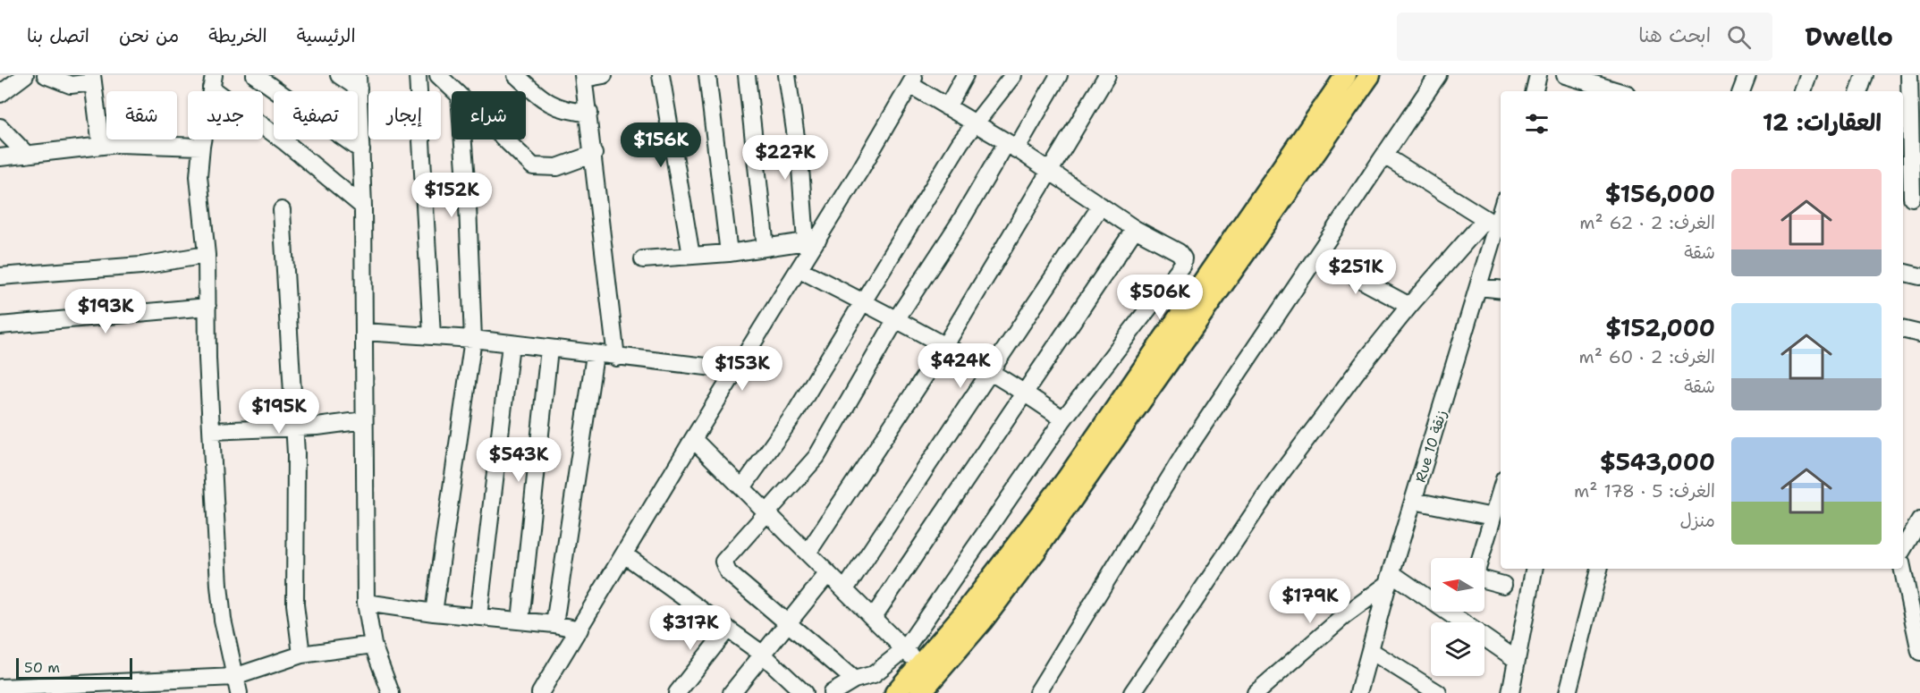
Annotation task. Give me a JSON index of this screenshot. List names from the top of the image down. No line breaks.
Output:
{"streets":{"street":["Rue 10 زنقة"]},"scale_bar":"50 m","north":"left","page":{"header":"Dwello","search":"ابحث هنا","nav":["الرئيسية","الخريطة","من نحن","اتصل بنا"],"chip":["شراء","إيجار","تصفية","جديد","شقة"],"heading":"العقارات: 12","price":["$156K","$227K","$152K","$251K","$506K","$193K","$424K","$153K","$195K","$543K","$179K","$317K"],"list":[{"name":"$156,000","note":"الغرف: 2 · 62 m² · شقة"},{"name":"$152,000","note":"الغرف: 2 · 60 m² · شقة"},{"name":"$543,000","note":"الغرف: 5 · 178 m² · منزل"}],"scale":"50 m"}}
